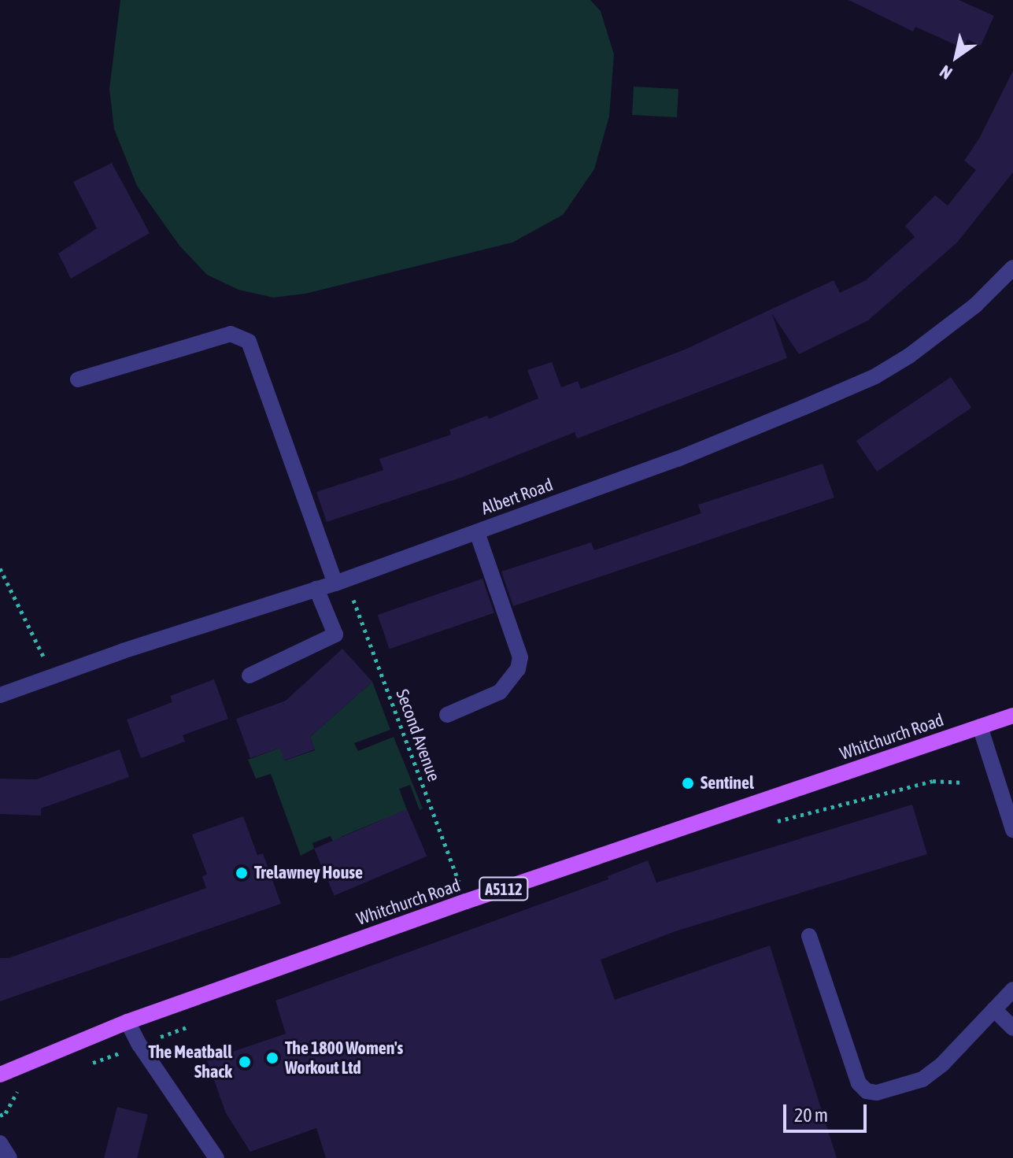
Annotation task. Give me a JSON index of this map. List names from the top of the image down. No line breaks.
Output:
{"streets":{"main road":["Whitchurch Road","A5112"],"street":["Albert Road"],"path":["Second Avenue"]},"crossings":[["Albert Road","Second Avenue"],["Second Avenue","Whitchurch Road"]],"places":["Sentinel","Trelawney House","The 1800 Women's Workout Ltd","The Meatball Shack"],"scale_bar":"20 m","north":"bottom left"}
